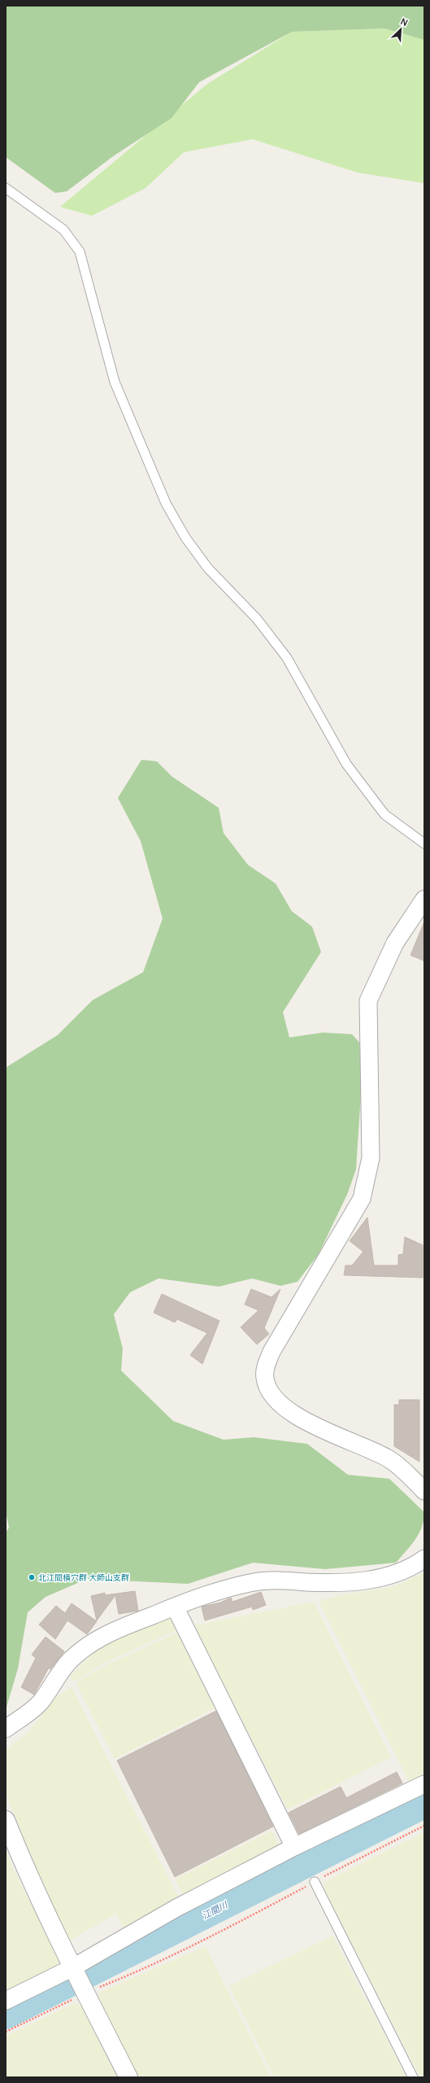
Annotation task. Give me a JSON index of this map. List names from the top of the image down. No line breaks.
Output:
{"water":["江間川"],"places":["北江間横穴群 大師山支群"],"north":"top right"}
